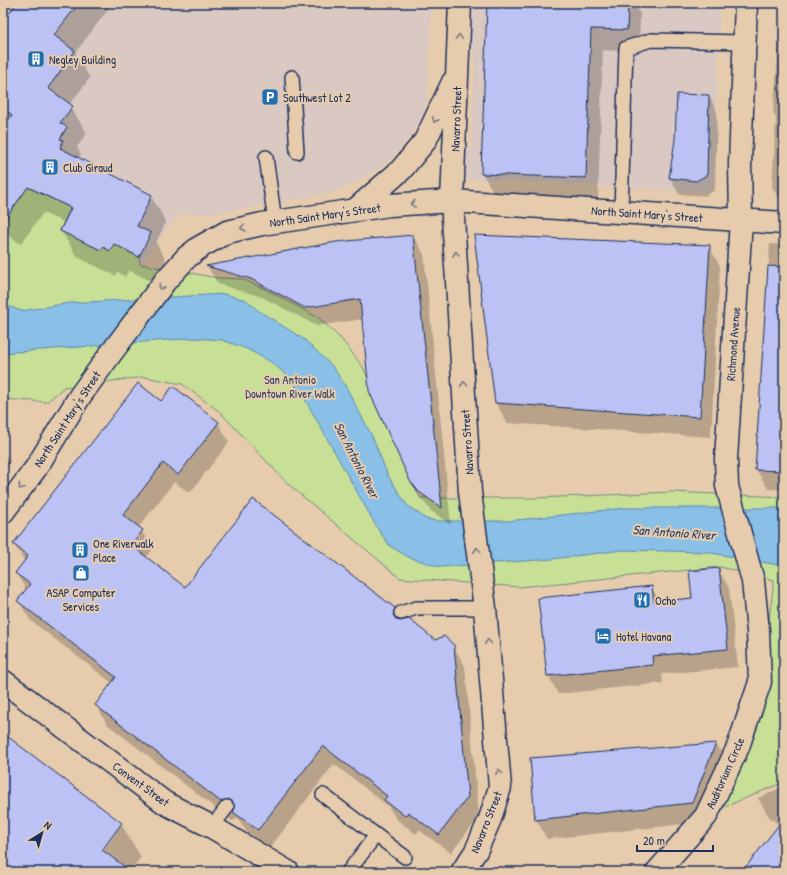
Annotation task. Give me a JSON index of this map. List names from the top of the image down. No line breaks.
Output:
{"streets":{"main road":["Navarro Street","North Saint Mary's Street","Richmond Avenue","Auditorium Circle","Convent Street"]},"crossings":[["Navarro Street","North Saint Mary's Street"],["North Saint Mary's Street","Richmond Avenue"],["Richmond Avenue","Auditorium Circle"]],"one_way":["Navarro Street","North Saint Mary's Street"],"water":["San Antonio River"],"parks":["San Antonio Downtown River Walk"],"places":{"building":["Negley Building","Club Giraud","One Riverwalk Place"],"parking":["Southwest Lot 2"],"shop":["ASAP Computer Services"],"restaurant":["Ocho"],"hotel":["Hotel Havana"]},"scale_bar":"20 m","north":"top right"}
